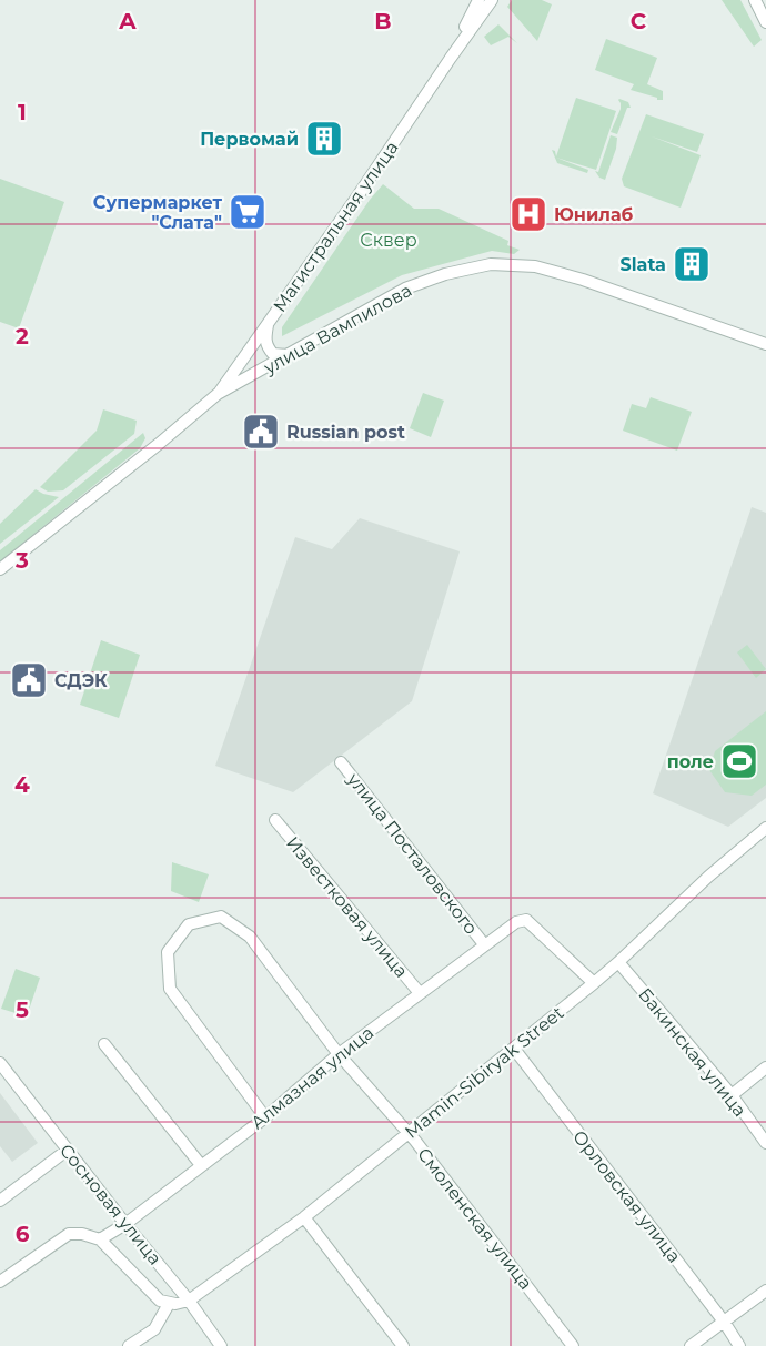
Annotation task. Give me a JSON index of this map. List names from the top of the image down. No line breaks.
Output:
{"streets":{"street":["Магистральная улица","улица Вампилова","улица Посталовского","Известковая улица","Бакинская улица","Mamin-Sibiryak Street","Алмазная улица","Орловская улица","Сосновая улица","Смоленская улица"]},"crossings":[["Магистральная улица","улица Вампилова"],["улица Посталовского","Алмазная улица"],["Известковая улица","Алмазная улица"],["Бакинская улица","Mamin-Sibiryak Street"],["Mamin-Sibiryak Street","Алмазная улица"],["Mamin-Sibiryak Street","Орловская улица"],["Mamin-Sibiryak Street","Сосновая улица"],["Mamin-Sibiryak Street","Смоленская улица"],["Алмазная улица","Сосновая улица"],["Алмазная улица","Смоленская улица"]],"parks":["Сквер"],"places":{"building":["Первомай","Slata"],"supermarket":["Супермаркет \"Слата\""],"hospital":["Юнилаб"],"public building":["Russian post","СДЭК"],"sports":["поле"]},"grid":{"columns":["A","B","C"],"rows":["1","2","3","4","5","6"]}}
